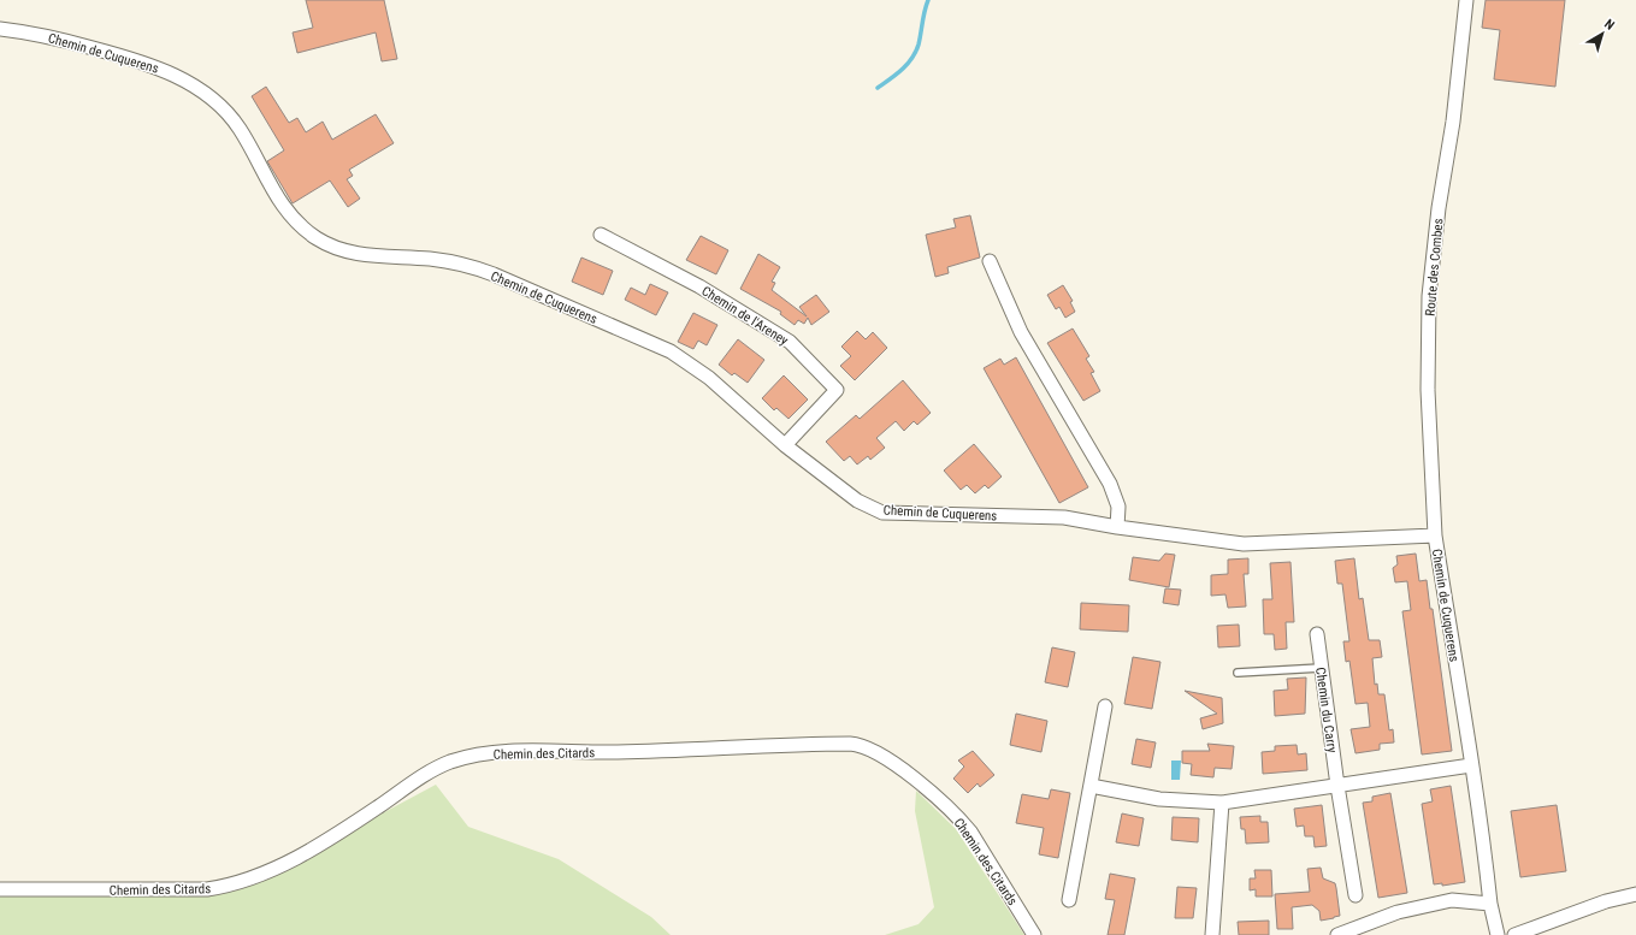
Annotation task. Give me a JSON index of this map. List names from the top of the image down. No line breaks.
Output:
{"streets":{"street":["Chemin de Cuquerens","Route des Combes","Chemin de l'Areney","Chemin du Carry","Chemin des Citards"]},"crossings":[["Chemin de Cuquerens","Route des Combes"],["Chemin de Cuquerens","Chemin de l'Areney"]],"north":"top right"}
